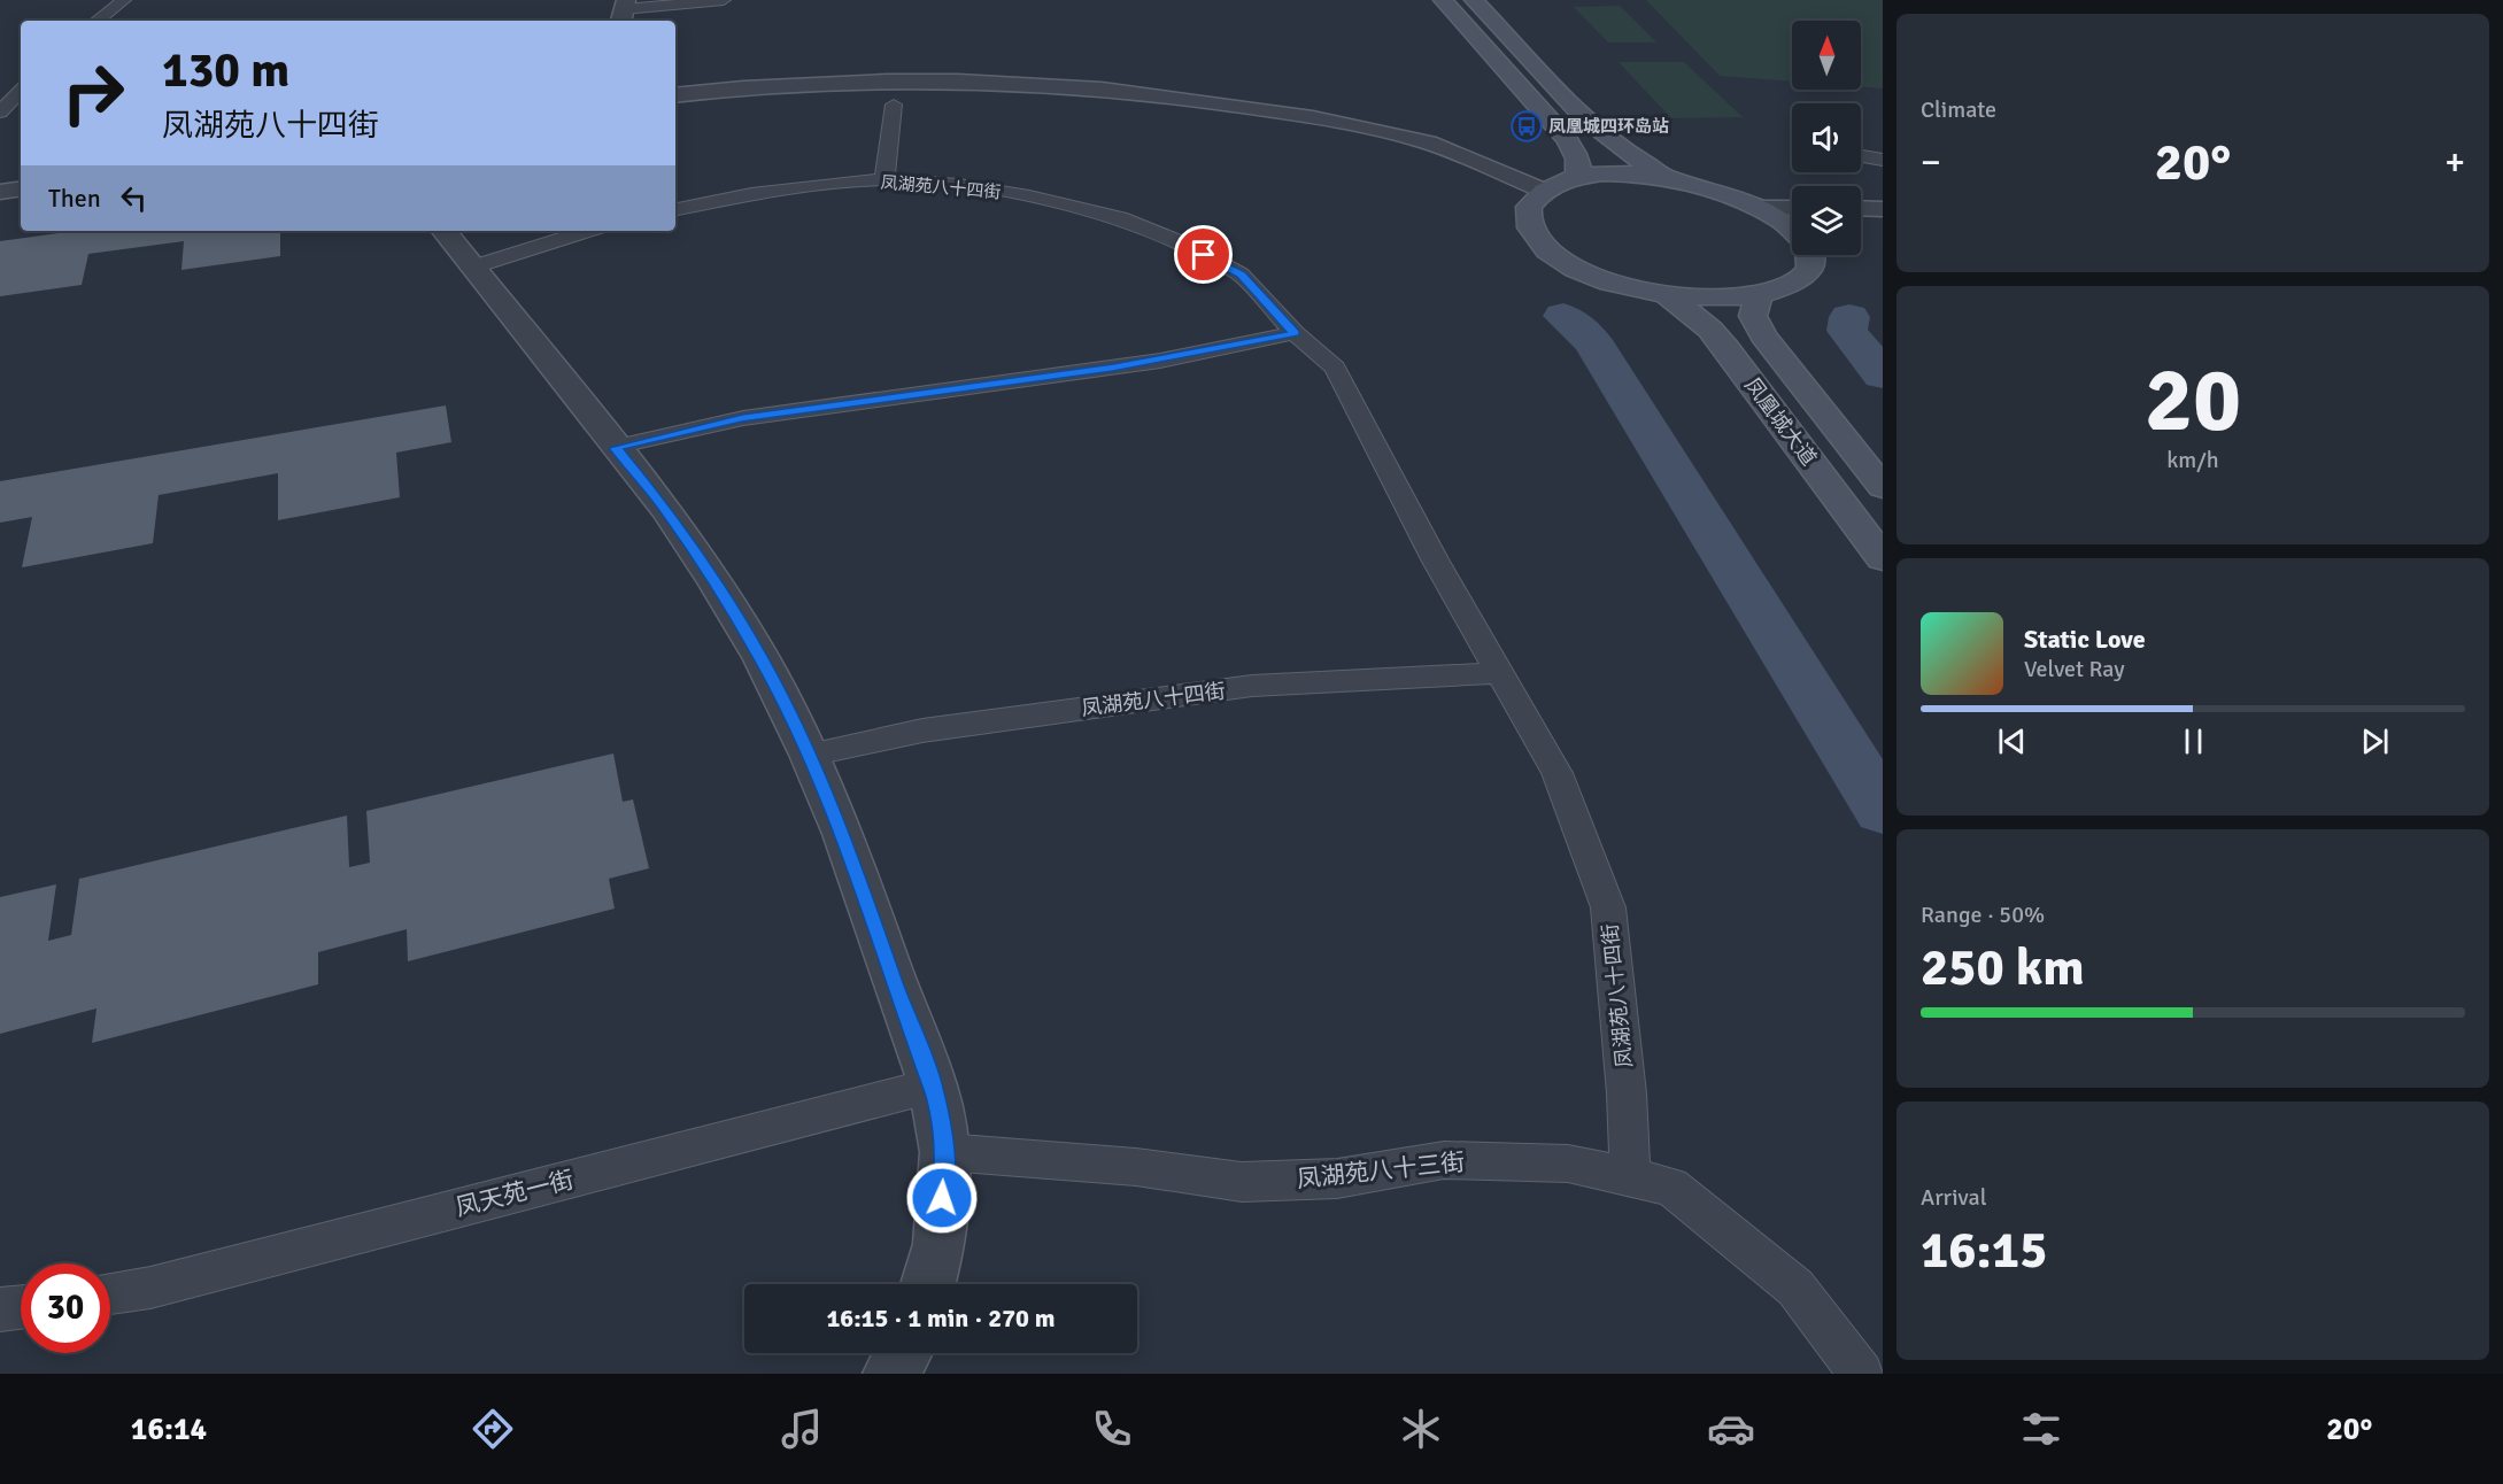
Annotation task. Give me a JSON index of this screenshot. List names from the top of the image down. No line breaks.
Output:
{"streets":{"main road":["凤凰城大道"],"lane":["凤湖苑八十四街","凤湖苑八十三街","凤天苑一街"]},"crossings":[["凤湖苑八十四街","凤湖苑八十三街"]],"places":{"bus stop":["凤凰城四环岛站"]},"north":"top","page":{"tile":["Climate",["20","km/h"],["Range · 50%","250 km"],["Arrival","16:15"]],"turn":["130 m","凤湖苑八十四街"],"heat":["−","20°","+"],"then":"Then","song":["Static Love","Velvet Ray"],"limit":"30","trip":"16:15 · 1 min · 270 m","tabs":["16:14","20°"]}}
